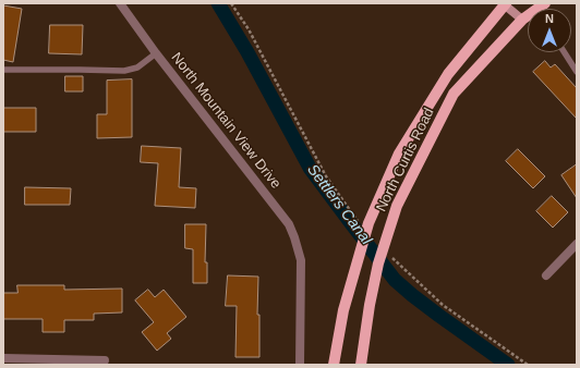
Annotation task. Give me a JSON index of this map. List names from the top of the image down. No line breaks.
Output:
{"streets":{"main road":["North Curtis Road"],"street":["North Mountain View Drive"]},"water":["Settlers Canal"],"north":"top"}
